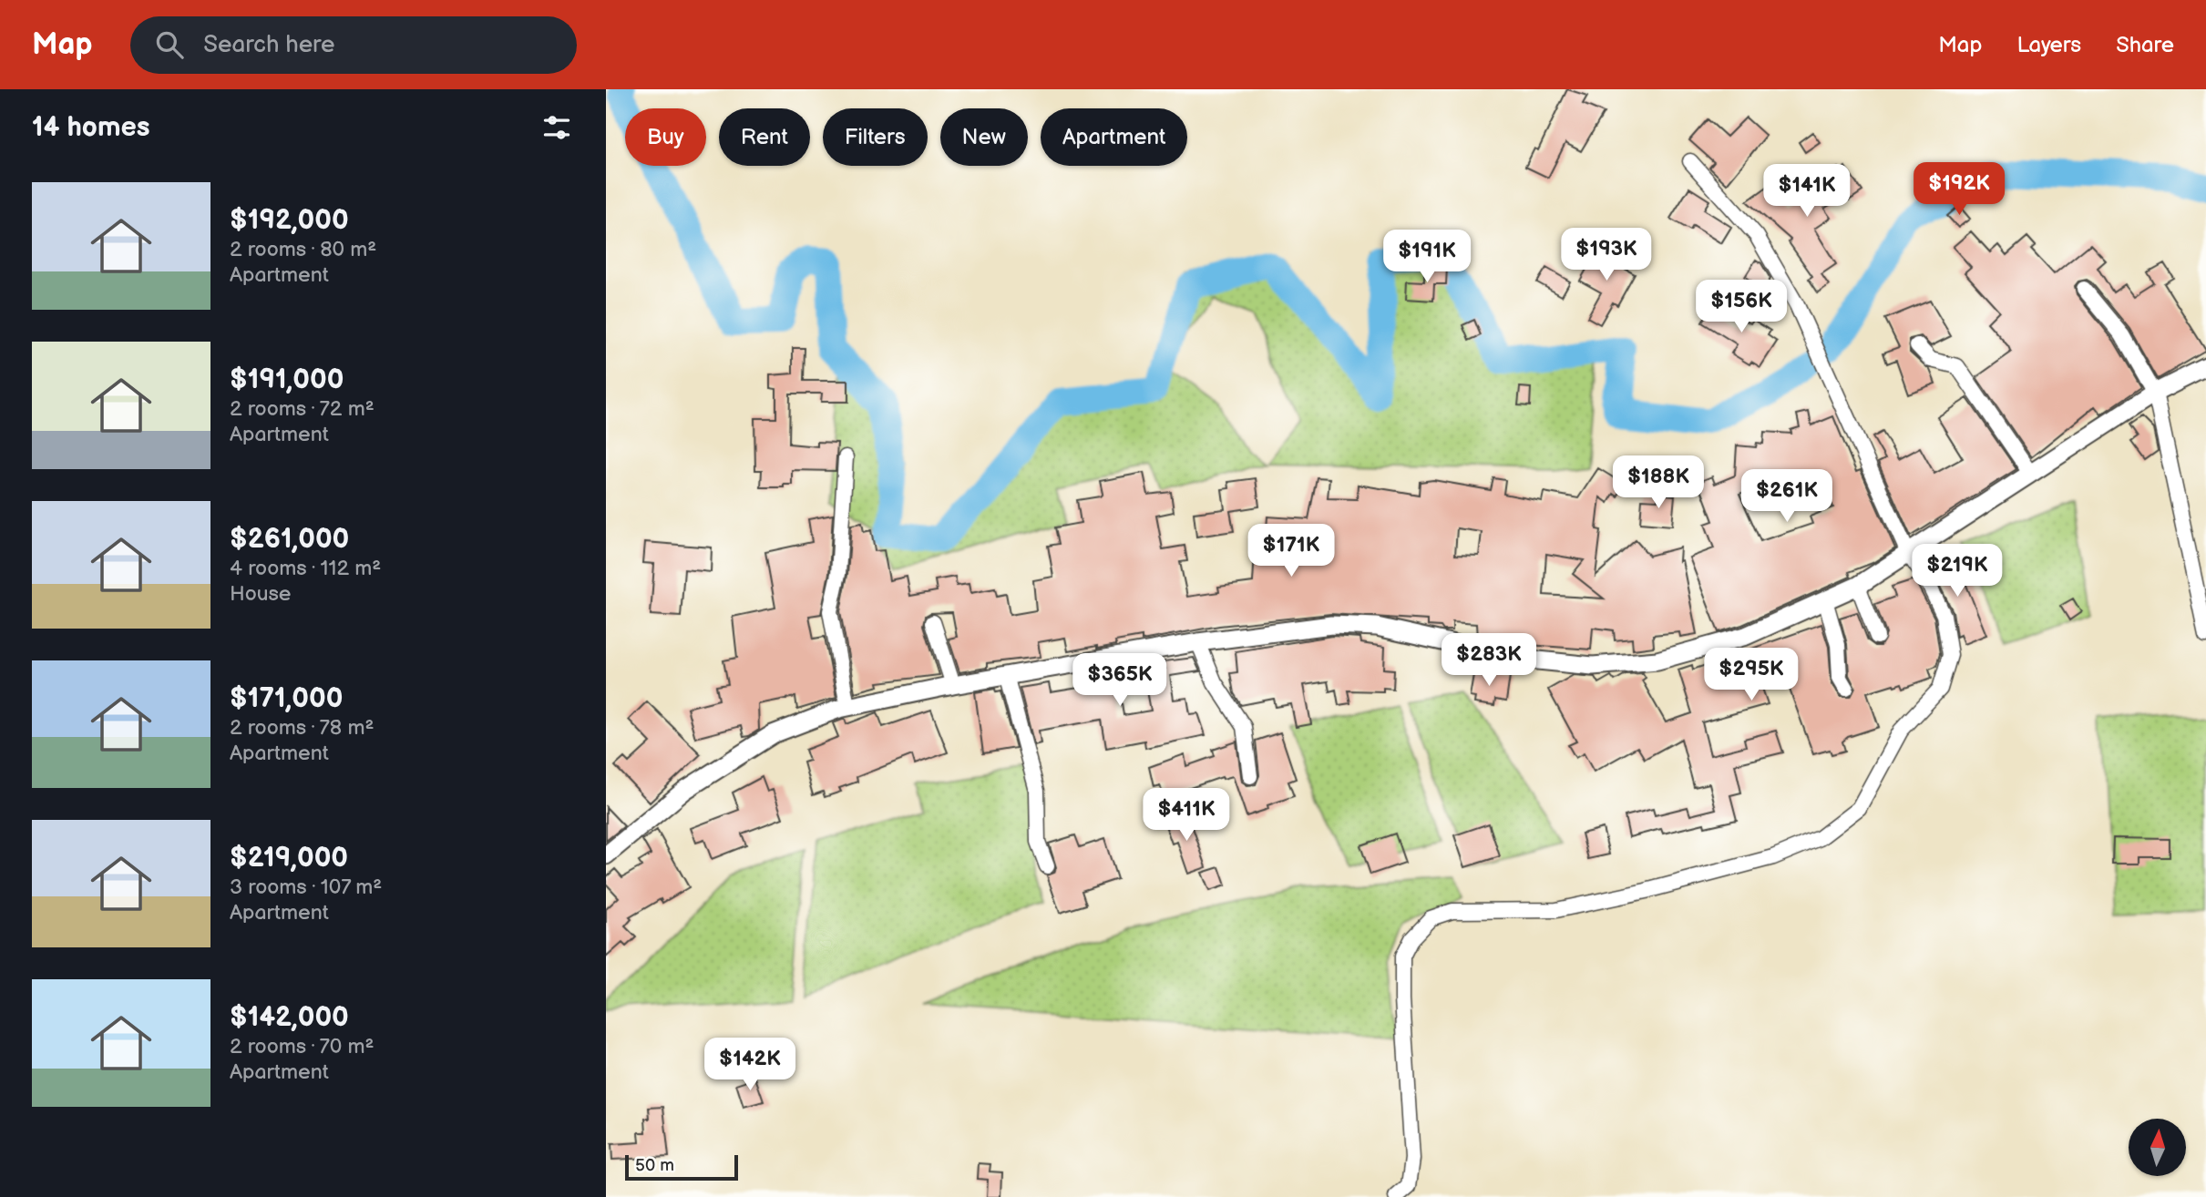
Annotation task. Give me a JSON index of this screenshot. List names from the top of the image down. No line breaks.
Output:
{"scale_bar":"50 m","north":"top","page":{"header":"Map","search":"Search here","nav":["Map","Layers","Share"],"heading":"14 homes","chip":["Buy","Rent","Filters","New","Apartment"],"price":["$192K","$141K","$193K","$191K","$156K","$188K","$261K","$171K","$219K","$283K","$295K","$365K","$411K","$142K"],"list":[{"name":"$192,000","note":"2 rooms · 80 m² · Apartment"},{"name":"$191,000","note":"2 rooms · 72 m² · Apartment"},{"name":"$261,000","note":"4 rooms · 112 m² · House"},{"name":"$171,000","note":"2 rooms · 78 m² · Apartment"},{"name":"$219,000","note":"3 rooms · 107 m² · Apartment"},{"name":"$142,000","note":"2 rooms · 70 m² · Apartment"}],"scale":"50 m"}}
